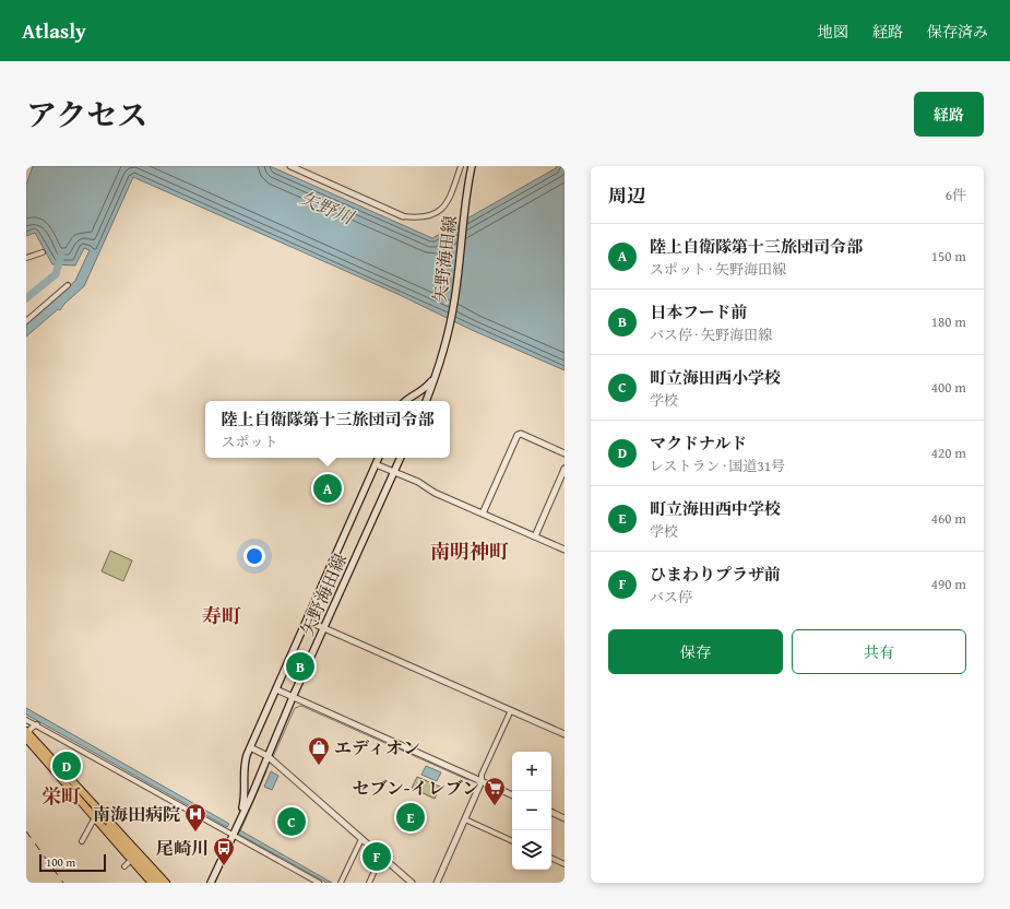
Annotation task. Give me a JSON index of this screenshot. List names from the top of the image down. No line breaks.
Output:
{"streets":{"main road":["矢野海田線"]},"districts":["南明神町","寿町","栄町"],"water":["矢野川"],"places":{"shop":["エディオン"],"supermarket":["セブン-イレブン"],"hospital":["南海田病院"],"bus stop":["尾崎川"]},"scale_bar":"100 m","page":{"header":"Atlasly","nav":["地図","経路","保存済み"],"title":"アクセス","buttons":["経路",["保存","共有"]],"heading":["周辺","6件"],"list":[{"mark":"A","name":"陸上自衛隊第十三旅団司令部","note":"スポット · 矢野海田線","value":"150 m"},{"mark":"B","name":"日本フード前","note":"バス停 · 矢野海田線","value":"180 m"},{"mark":"C","name":"町立海田西小学校","note":"学校","value":"400 m"},{"mark":"D","name":"マクドナルド","note":"レストラン · 国道31号","value":"420 m"},{"mark":"E","name":"町立海田西中学校","note":"学校","value":"460 m"},{"mark":"F","name":"ひまわりプラザ前","note":"バス停","value":"490 m"}],"popup":["陸上自衛隊第十三旅団司令部","スポット"],"pins":["A","B","D","E","C","F"],"map_buttons":["+","−"],"scale":"100 m"}}
